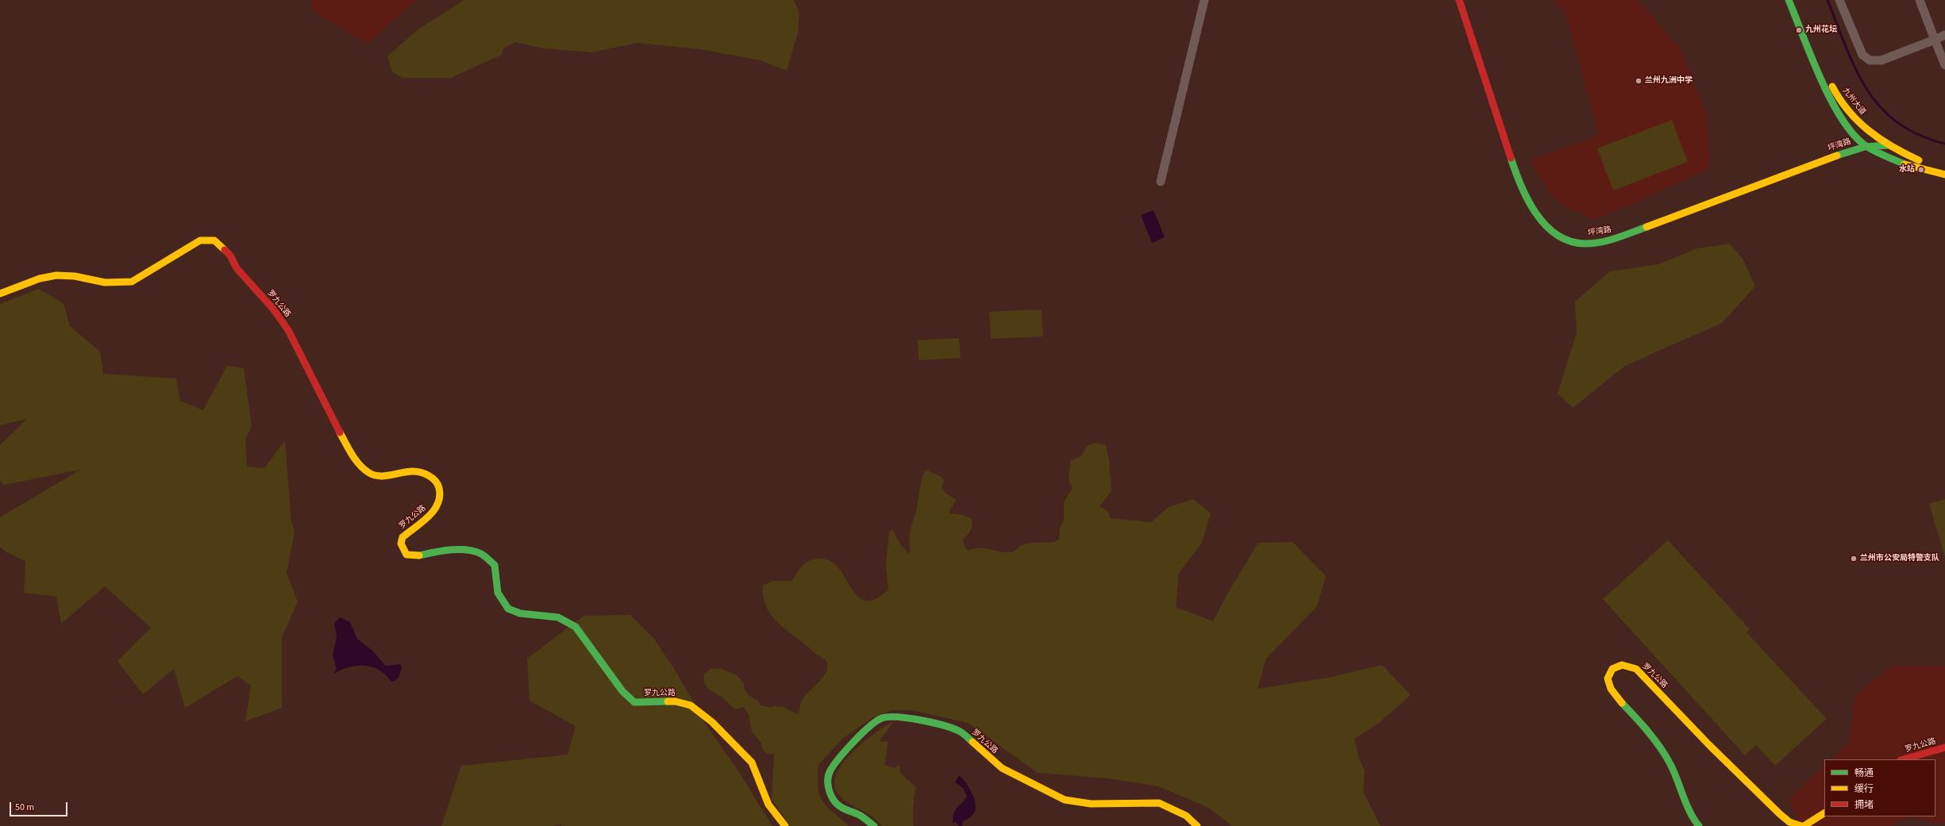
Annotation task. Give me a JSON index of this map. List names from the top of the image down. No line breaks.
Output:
{"streets":{"street":["九州大道","坪湾路","罗九公路"]},"crossings":[["九州大道","坪湾路"]],"places":["九州花坛","兰州九洲中学","水站","兰州市公安局特警支队"],"legend":["畅通","缓行","拥堵"],"scale_bar":"50 m"}
